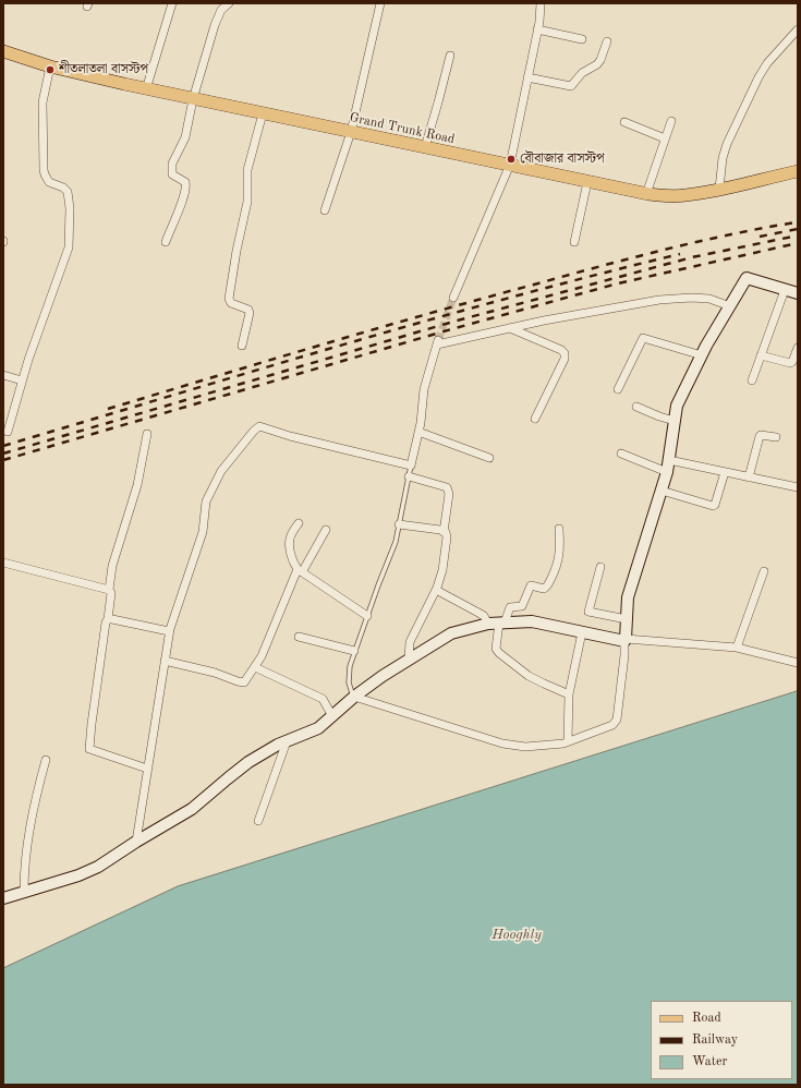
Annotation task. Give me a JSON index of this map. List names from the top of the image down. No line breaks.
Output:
{"streets":{"main road":["Grand Trunk Road"]},"water":["Hooghly"],"places":["শীতলাতলা বাসস্টপ","বৌবাজার বাসস্টপ"],"legend":["Road","Railway","Water"]}
